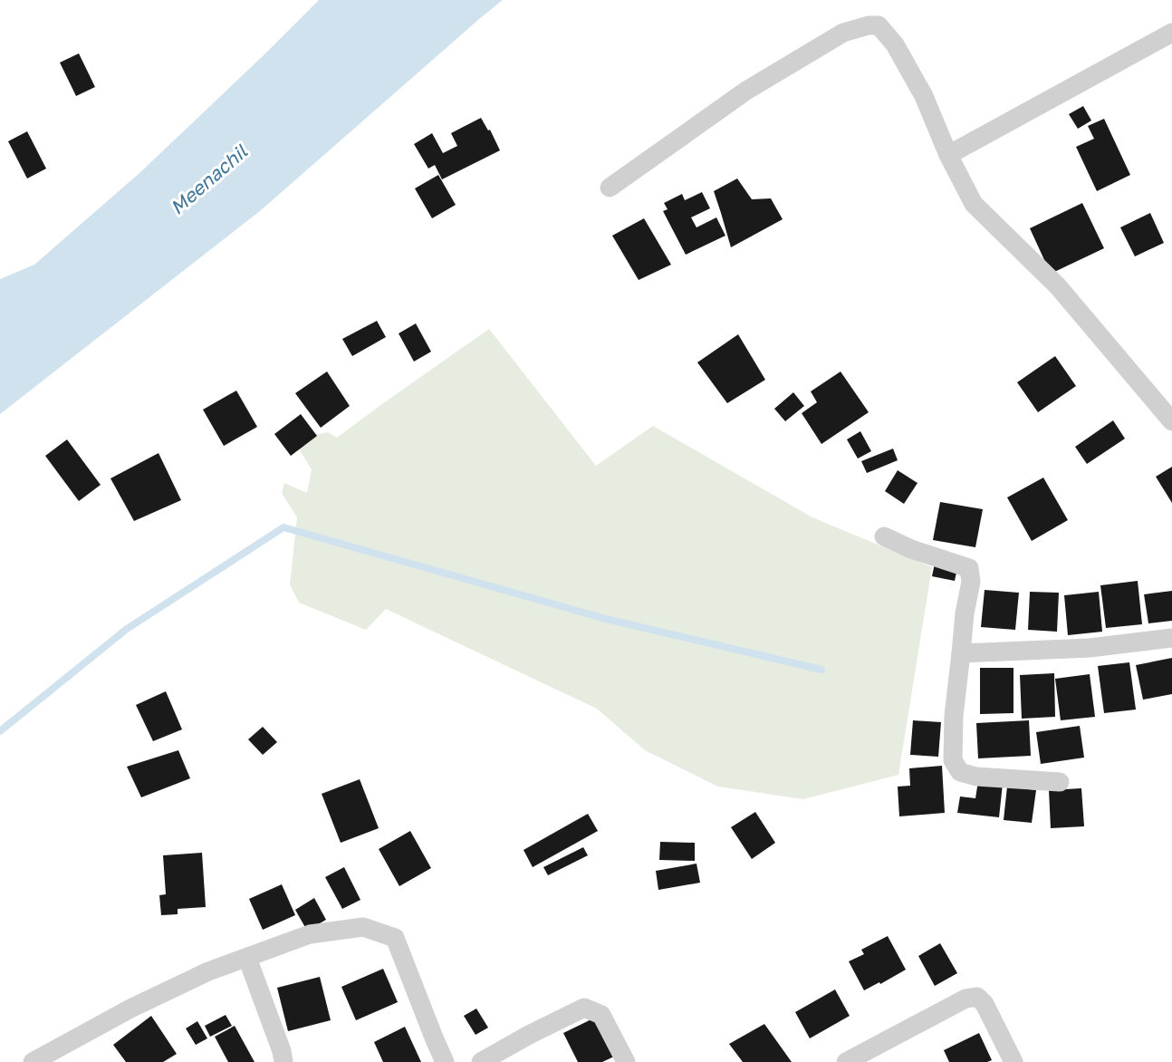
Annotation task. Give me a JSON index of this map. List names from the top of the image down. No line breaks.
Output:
{"water":["Meenachil"]}
